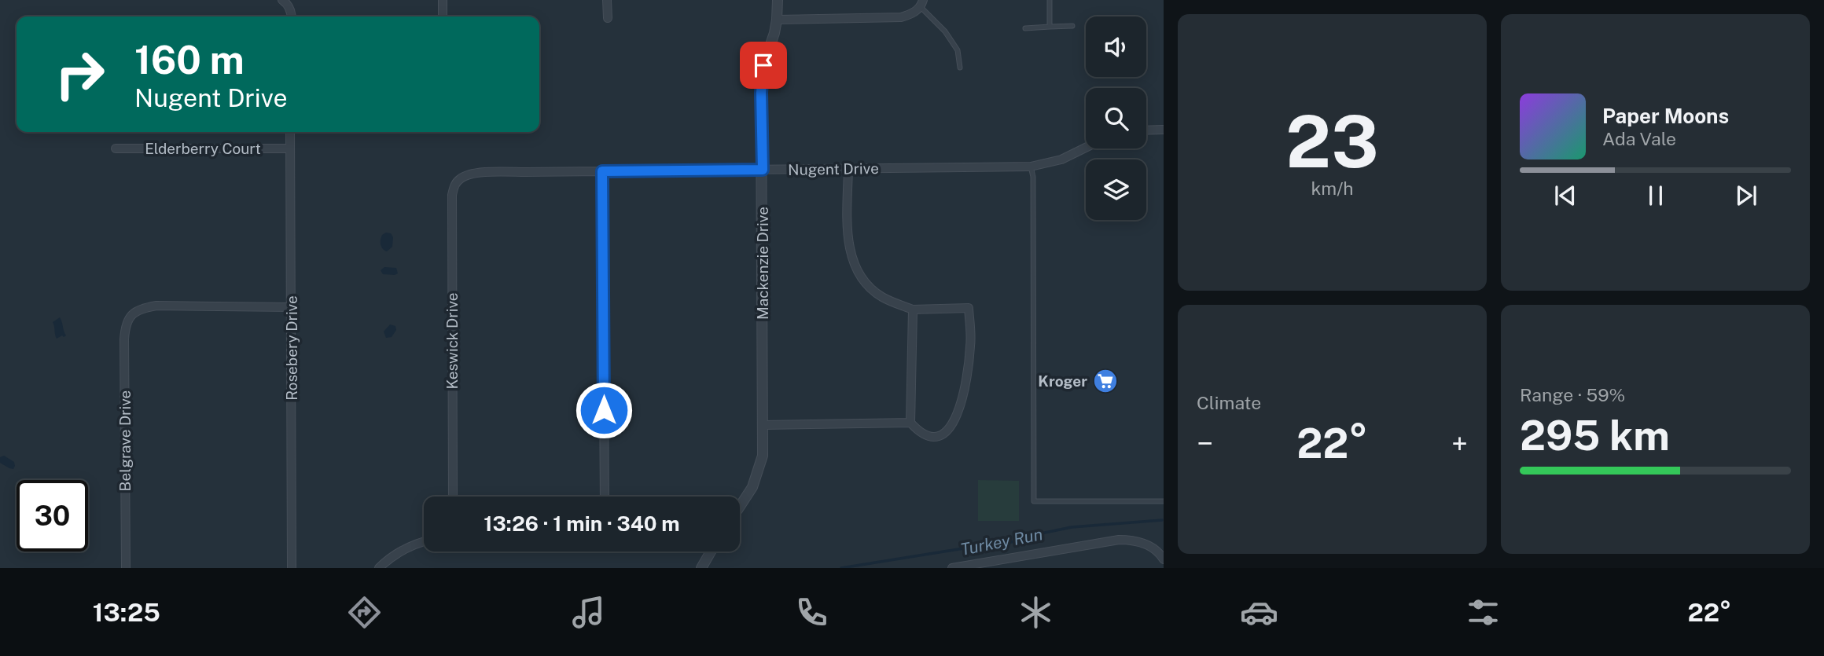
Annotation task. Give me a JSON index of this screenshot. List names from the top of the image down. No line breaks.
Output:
{"streets":{"street":["Elderberry Court","Nugent Drive","Mackenzie Drive","Keswick Drive","Rosebery Drive","Belgrave Drive"]},"crossings":[["Elderberry Court","Rosebery Drive"],["Nugent Drive","Mackenzie Drive"],["Nugent Drive","Keswick Drive"],["Rosebery Drive","Belgrave Drive"]],"water":["Turkey Run"],"places":{"supermarket":["Kroger"]},"page":{"tile":[["23","km/h"],"Climate",["Range · 59%","295 km"]],"turn":["160 m","Nugent Drive"],"song":["Paper Moons","Ada Vale"],"heat":["−","22°","+"],"limit":"30","trip":"13:26 · 1 min · 340 m","tabs":["13:25","22°"]}}
